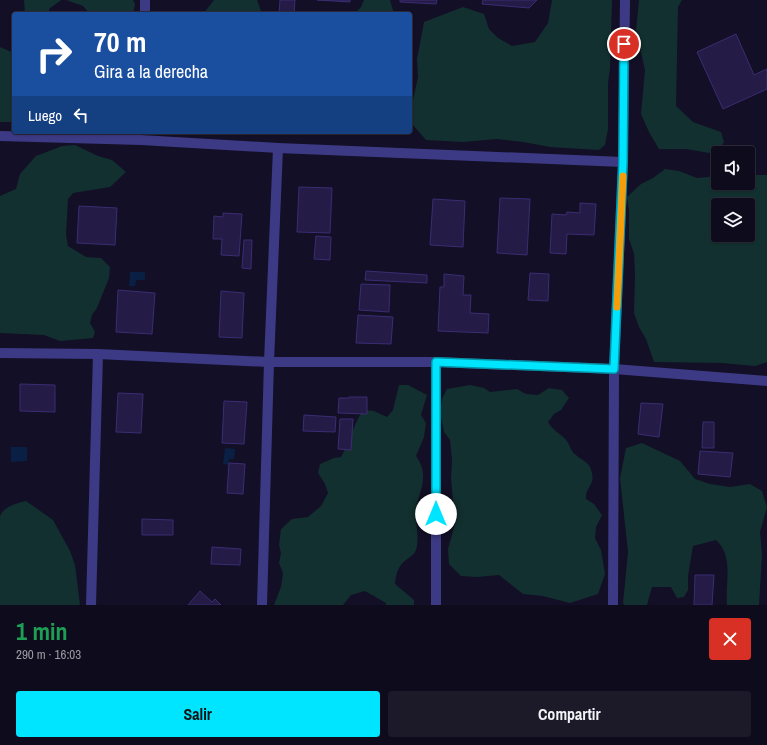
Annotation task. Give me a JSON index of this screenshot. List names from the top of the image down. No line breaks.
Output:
{"page":{"turn":["70 m","Gira a la derecha"],"then":"Luego","heading":["1 min","290 m · 16:03"],"buttons":["Salir","Compartir"]}}
